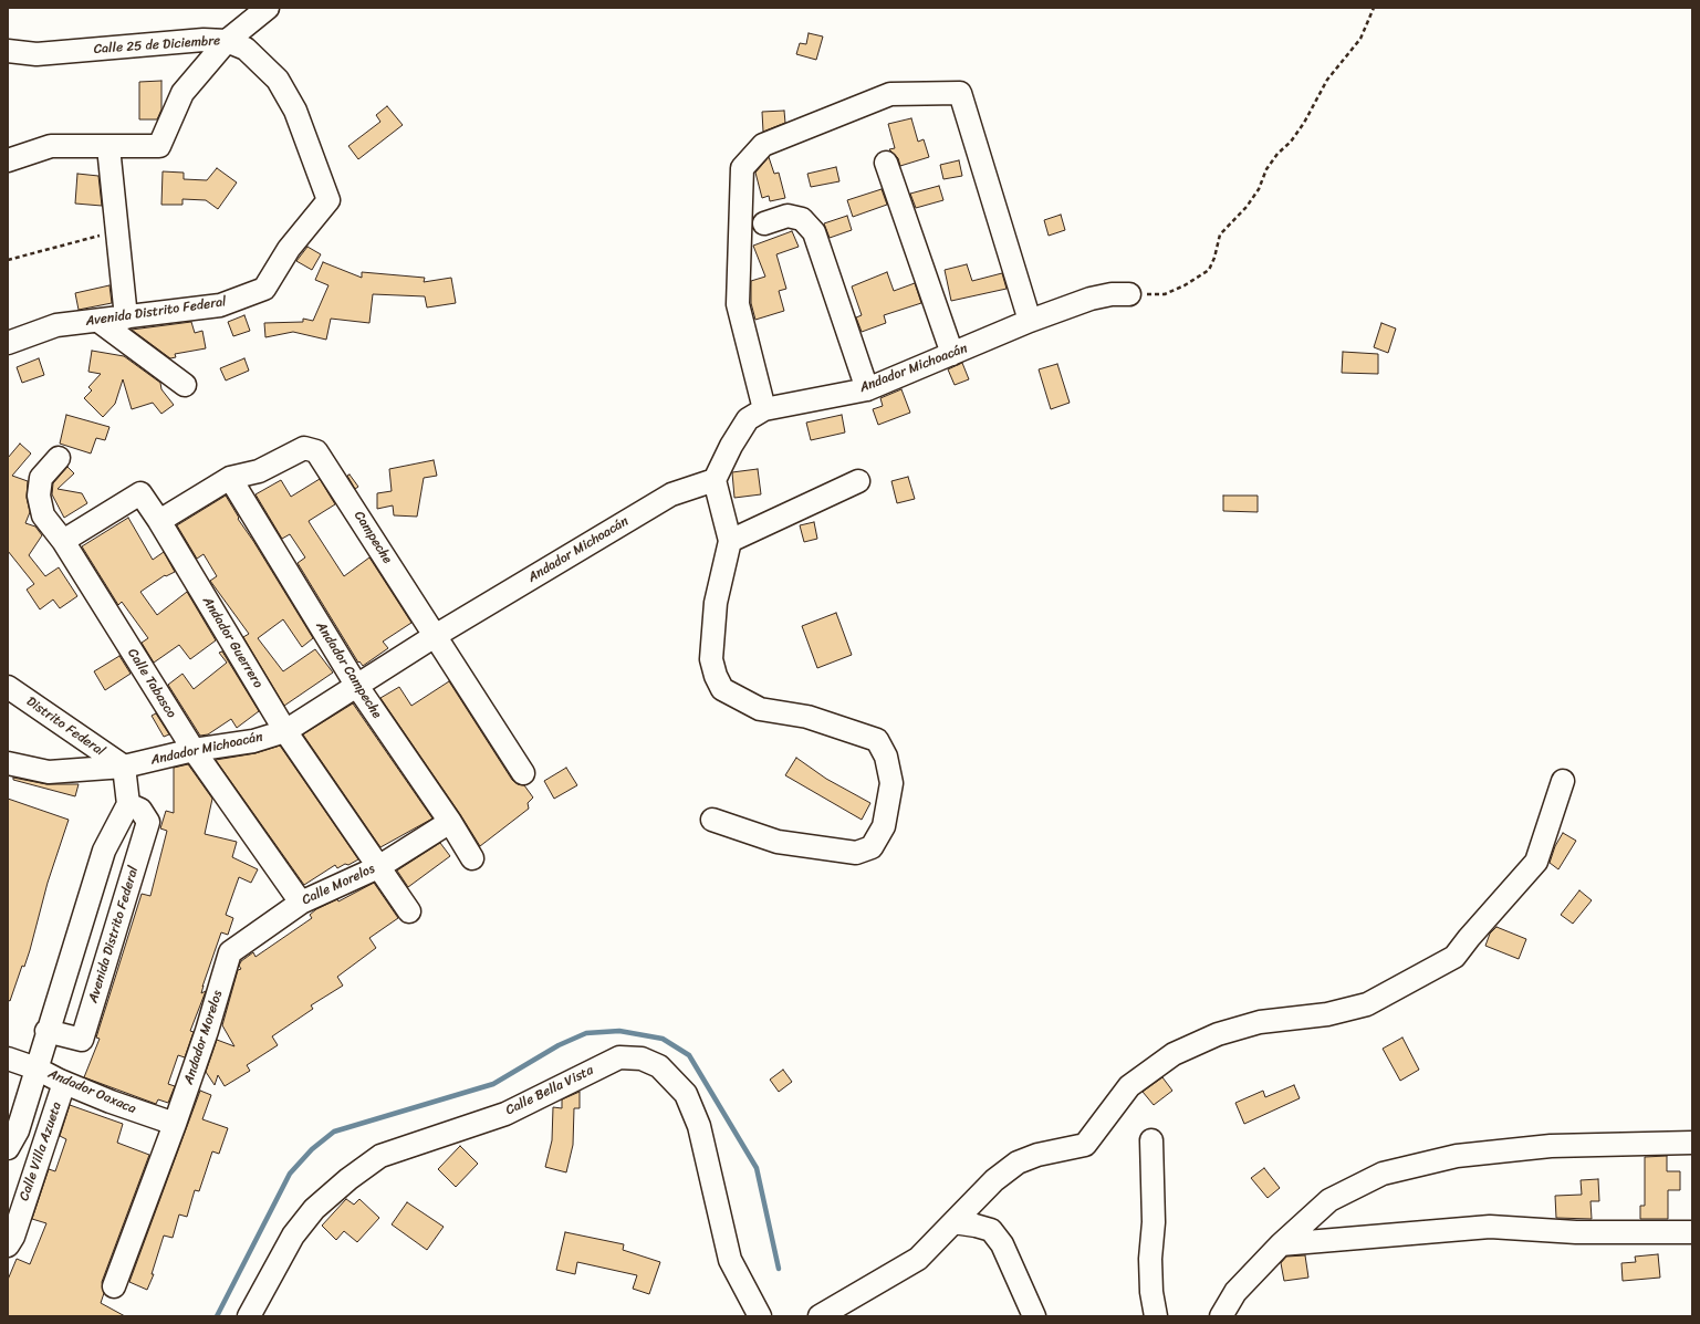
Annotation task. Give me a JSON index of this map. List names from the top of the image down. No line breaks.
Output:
{"streets":{"street":["Calle 25 de Diciembre","Avenida Distrito Federal","Andador Michoacán","Campeche","Andador Guerrero","Andador Campeche","Calle Tabasco","Distrito Federal","Calle Morelos","Andador Morelos","Calle Bella Vista","Andador Oaxaca","Calle Villa Azueta"]},"crossings":[["Calle 25 de Diciembre","Avenida Distrito Federal"],["Andador Michoacán","Campeche"],["Andador Michoacán","Andador Guerrero"],["Andador Michoacán","Andador Campeche"],["Andador Michoacán","Calle Tabasco"],["Andador Michoacán","Distrito Federal"],["Campeche","Andador Guerrero"],["Campeche","Andador Campeche"],["Andador Guerrero","Calle Tabasco"],["Andador Guerrero","Calle Morelos"],["Andador Campeche","Calle Morelos"],["Calle Tabasco","Calle Morelos"],["Calle Morelos","Andador Morelos"],["Andador Morelos","Andador Oaxaca"],["Andador Oaxaca","Calle Villa Azueta"]]}
